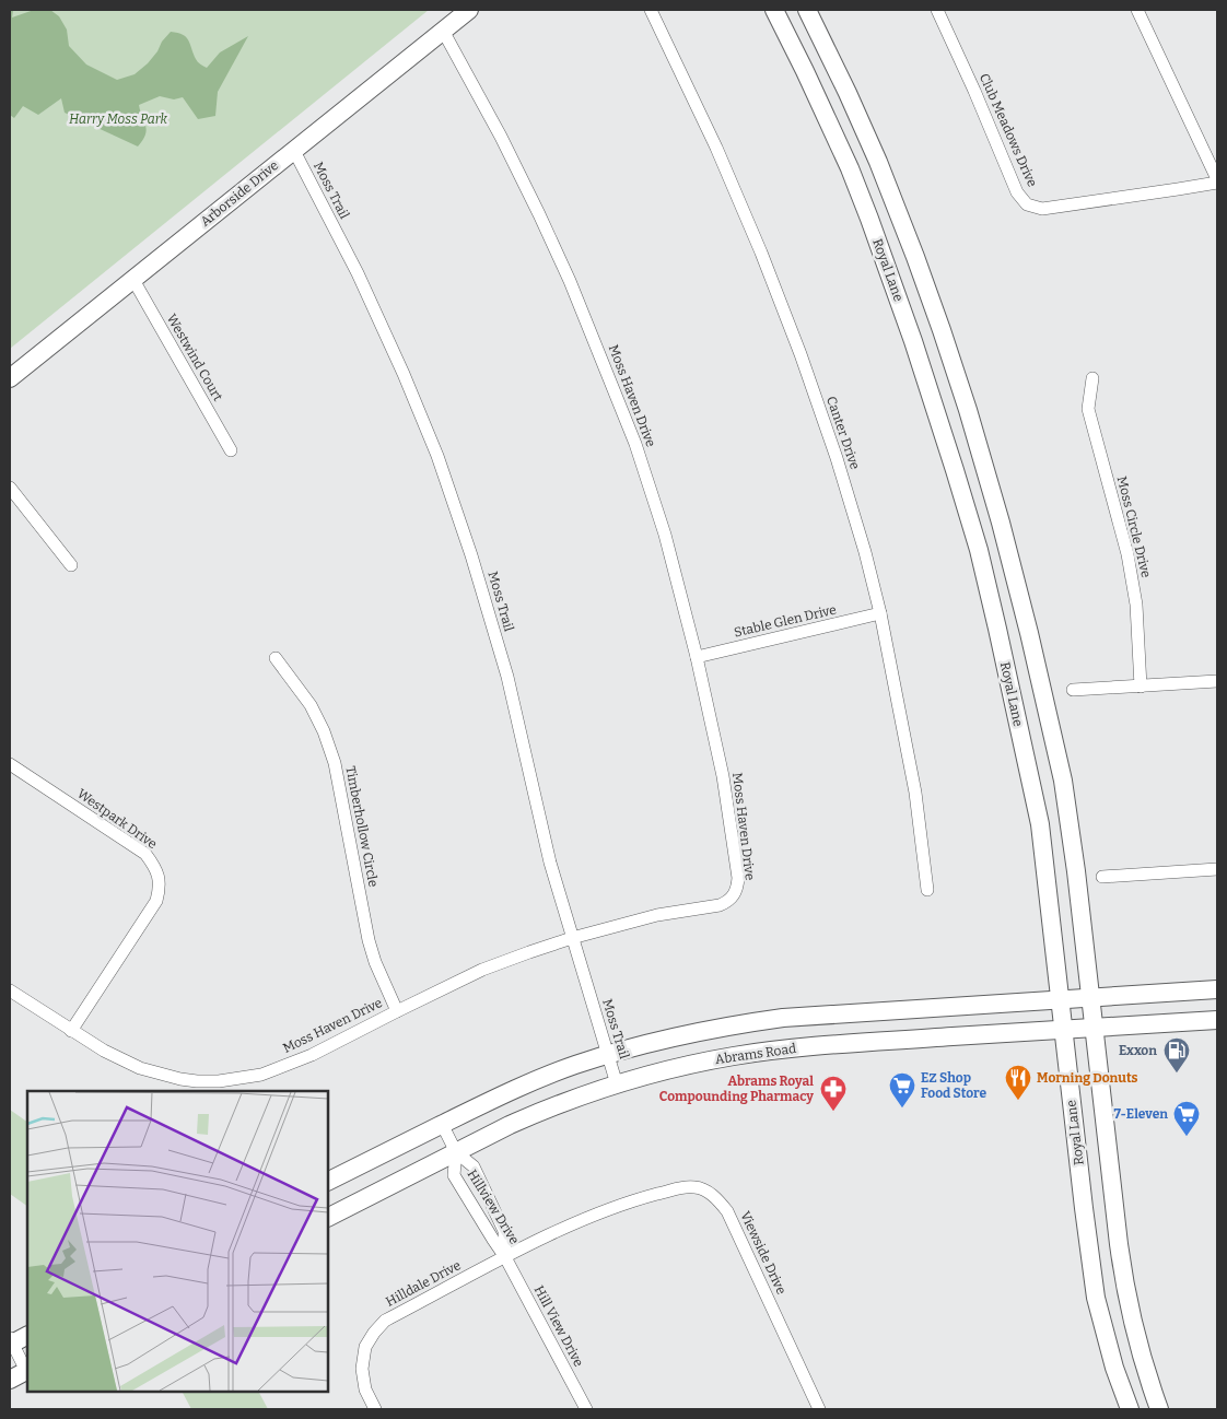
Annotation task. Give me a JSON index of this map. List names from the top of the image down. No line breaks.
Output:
{"streets":{"main road":["Arborside Drive","Royal Lane","Abrams Road"],"street":["Club Meadows Drive","Moss Trail","Westwind Court","Moss Haven Drive","Canter Drive","Moss Circle Drive","Stable Glen Drive","Westpark Drive","Timberhollow Circle","Hillview Drive","Viewside Drive","Hilldale Drive","Hill View Drive"]},"crossings":[["Moss Trail","Arborside Drive"],["Moss Trail","Moss Haven Drive"],["Moss Trail","Abrams Road"],["Arborside Drive","Westwind Court"],["Arborside Drive","Moss Haven Drive"],["Royal Lane","Abrams Road"],["Moss Haven Drive","Stable Glen Drive"],["Moss Haven Drive","Westpark Drive"],["Moss Haven Drive","Timberhollow Circle"],["Canter Drive","Stable Glen Drive"],["Abrams Road","Hillview Drive"],["Hillview Drive","Viewside Drive"],["Hillview Drive","Hilldale Drive"],["Hillview Drive","Hill View Drive"],["Viewside Drive","Hilldale Drive"],["Viewside Drive","Hill View Drive"],["Hilldale Drive","Hill View Drive"]],"parks":["Harry Moss Park"],"places":{"fuel station":["Exxon"],"restaurant":["Morning Donuts"],"supermarket":["EZ Shop Food Store","7-Eleven"],"pharmacy":["Abrams Royal Compounding Pharmacy"]}}
